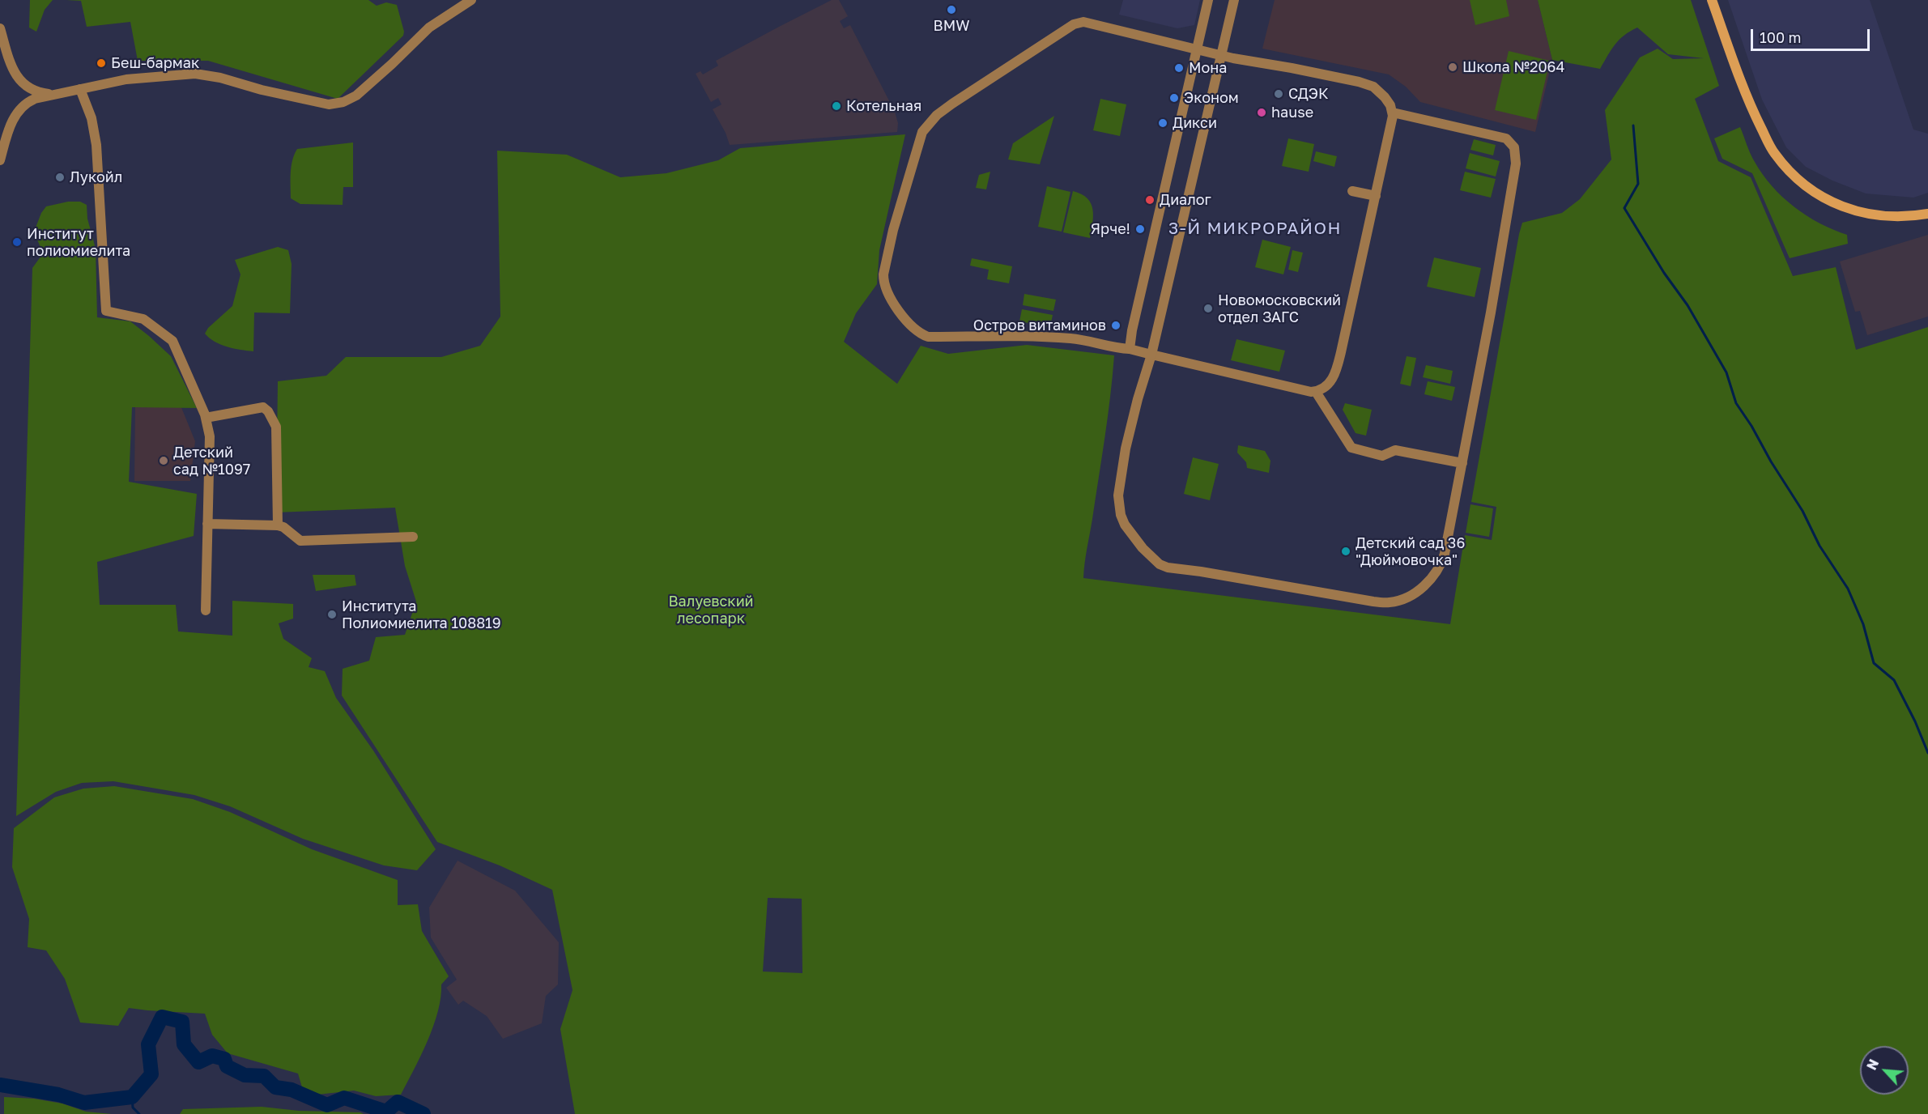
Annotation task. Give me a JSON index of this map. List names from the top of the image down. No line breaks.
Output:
{"districts":["3-Й МИКРОРАЙОН"],"parks":["Валуевский лесопарк"],"places":["BMW","Беш-бармак","Школа №2064","Мона","СДЭК","Эконом","Котельная","hause","Дикси","Лукойл","Диалог","Ярче!","Институт полиомиелита","Новомосковский отдел ЗАГС","Остров витаминов","Детский сад №1097","Детский сад 36 \"Дюймовочка\"","Института Полиомиелита 108819"],"scale_bar":"100 m","north":"top left"}
